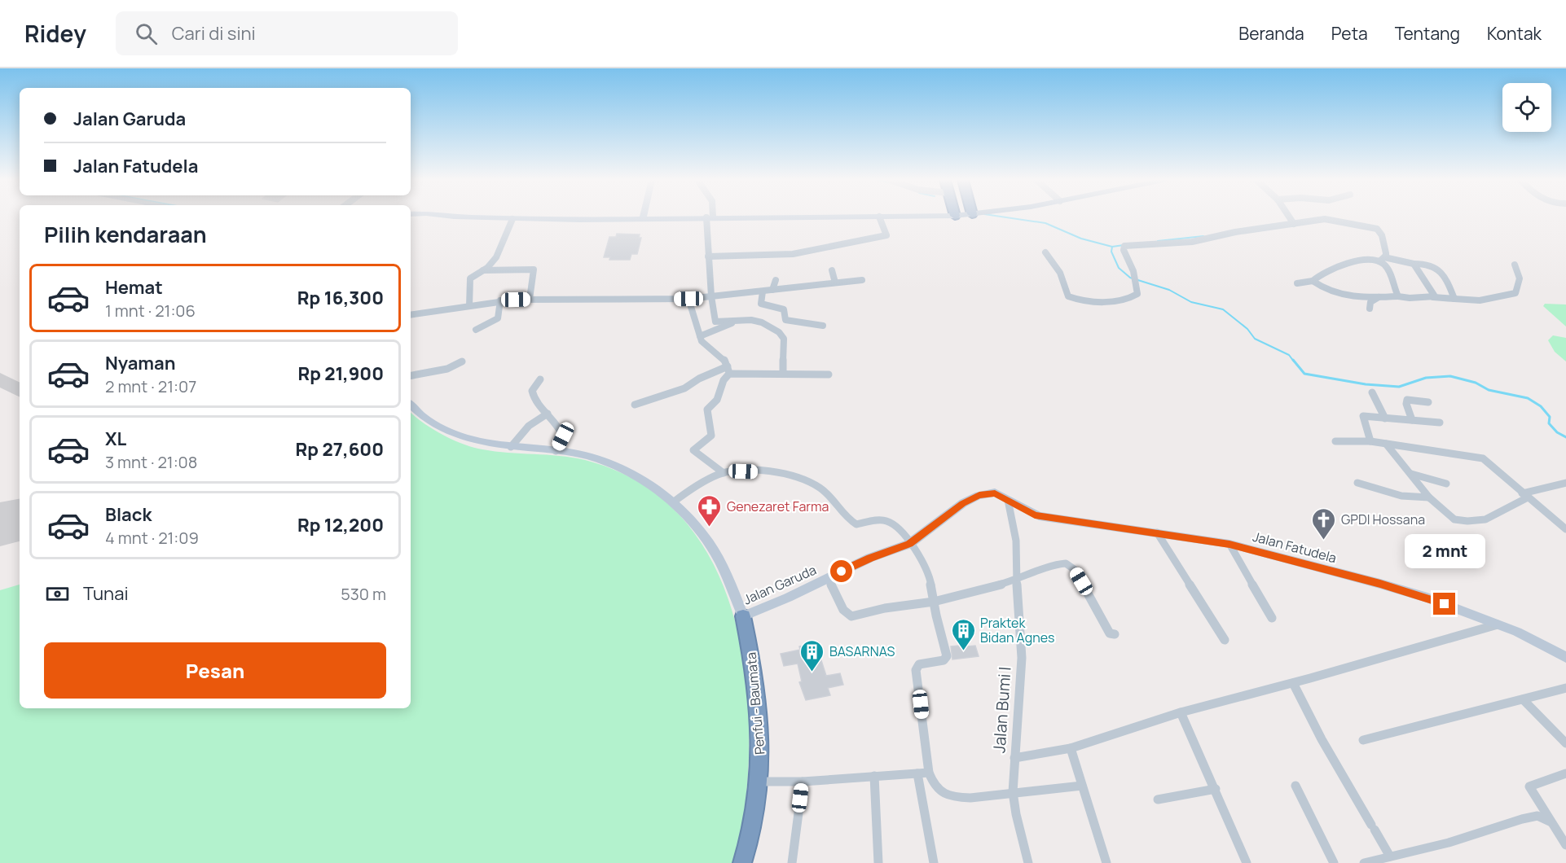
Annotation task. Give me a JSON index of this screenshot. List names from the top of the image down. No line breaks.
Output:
{"streets":{"highway":["Penfui - Baumata"],"street":["Jalan Fatudela","Jalan Garuda","Jalan Bumi I"]},"crossings":[["Jalan Fatudela","Jalan Garuda"],["Jalan Fatudela","Jalan Bumi I"],["Jalan Garuda","Penfui - Baumata"],["Jalan Garuda","Jalan Bumi I"]],"places":{"pharmacy":["Genezaret Farma"],"church":["GPDI Hossana"],"building":["Praktek Bidan Agnes","BASARNAS"]},"page":{"header":"Ridey","search":"Cari di sini","nav":["Beranda","Peta","Tentang","Kontak"],"banner":["Jalan Garuda","Jalan Fatudela"],"heading":"Pilih kendaraan","list":[{"name":"Hemat","note":"1 mnt · 21:06","value":"Rp 16,300"},{"name":"Nyaman","note":"2 mnt · 21:07","value":"Rp 21,900"},{"name":"XL","note":"3 mnt · 21:08","value":"Rp 27,600"},{"name":"Black","note":"4 mnt · 21:09","value":"Rp 12,200"}],"bubble":"2 mnt","pay":["Tunai","530 m"],"buttons":"Pesan"}}
